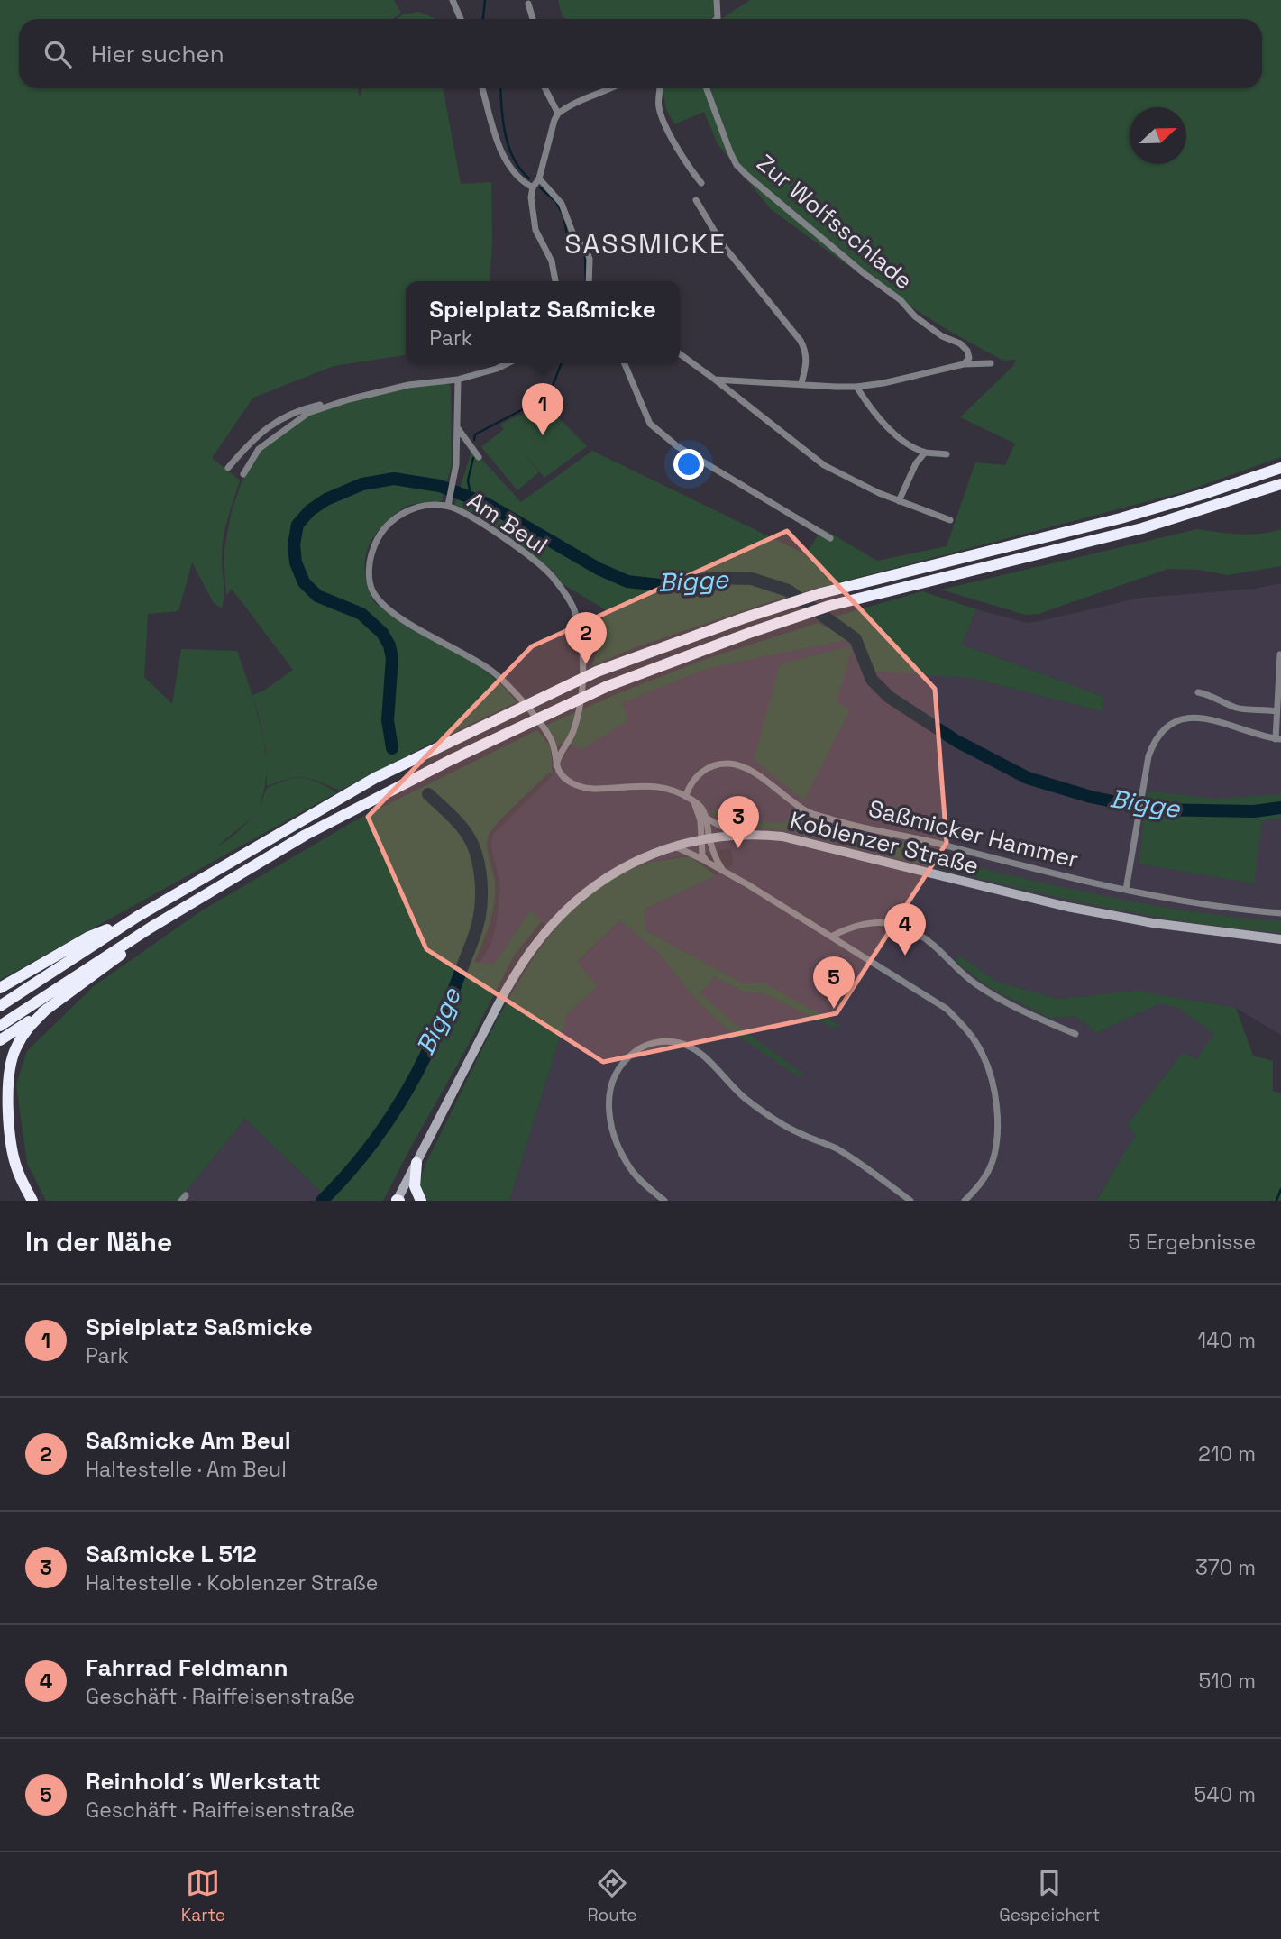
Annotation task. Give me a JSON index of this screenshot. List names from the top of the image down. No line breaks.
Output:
{"streets":{"main road":["Koblenzer Straße"],"street":["Zur Wolfsschlade","Am Beul","Saßmicker Hammer"]},"districts":["SASSMICKE"],"water":["Bigge"],"north":"right","page":{"search":"Hier suchen","popup":["Spielplatz Saßmicke","Park"],"pins":["1","2","3","4","5"],"heading":["In der Nähe","5 Ergebnisse"],"list":[{"mark":"1","name":"Spielplatz Saßmicke","note":"Park","value":"140 m"},{"mark":"2","name":"Saßmicke Am Beul","note":"Haltestelle · Am Beul","value":"210 m"},{"mark":"3","name":"Saßmicke L 512","note":"Haltestelle · Koblenzer Straße","value":"370 m"},{"mark":"4","name":"Fahrrad Feldmann","note":"Geschäft · Raiffeisenstraße","value":"510 m"},{"mark":"5","name":"Reinhold´s Werkstatt","note":"Geschäft · Raiffeisenstraße","value":"540 m"}],"nav":["Karte","Route","Gespeichert"]}}
